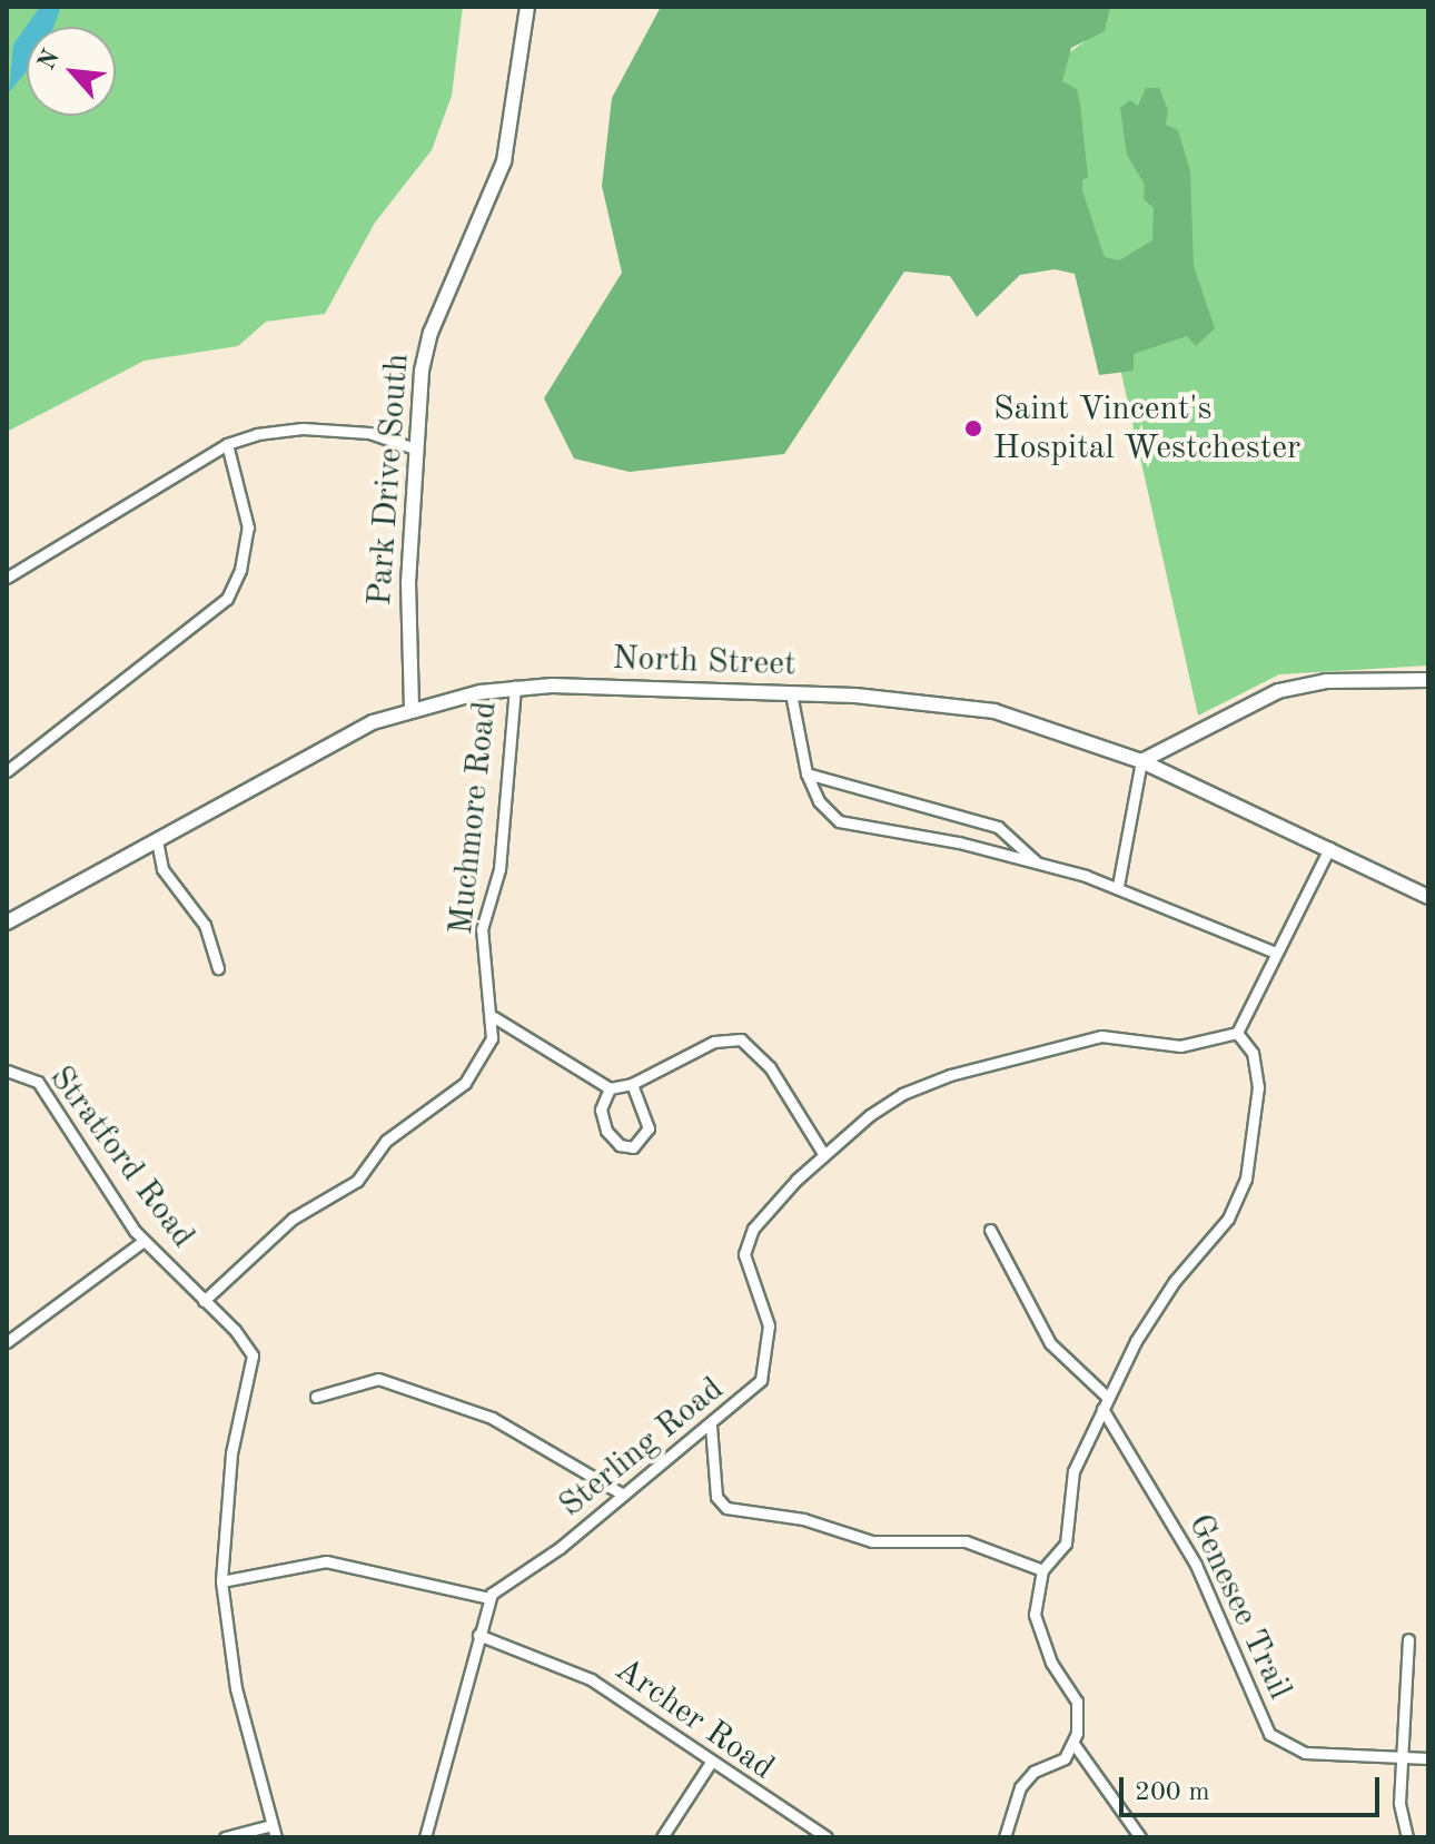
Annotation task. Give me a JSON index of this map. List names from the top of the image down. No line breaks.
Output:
{"streets":{"main road":["Park Drive South","North Street"],"street":["Muchmore Road","Stratford Road","Sterling Road","Genesee Trail","Archer Road"]},"crossings":[["Park Drive South","North Street"],["North Street","Muchmore Road"],["Muchmore Road","Stratford Road"]],"places":["Saint Vincent's Hospital Westchester"],"scale_bar":"200 m","north":"top left"}
